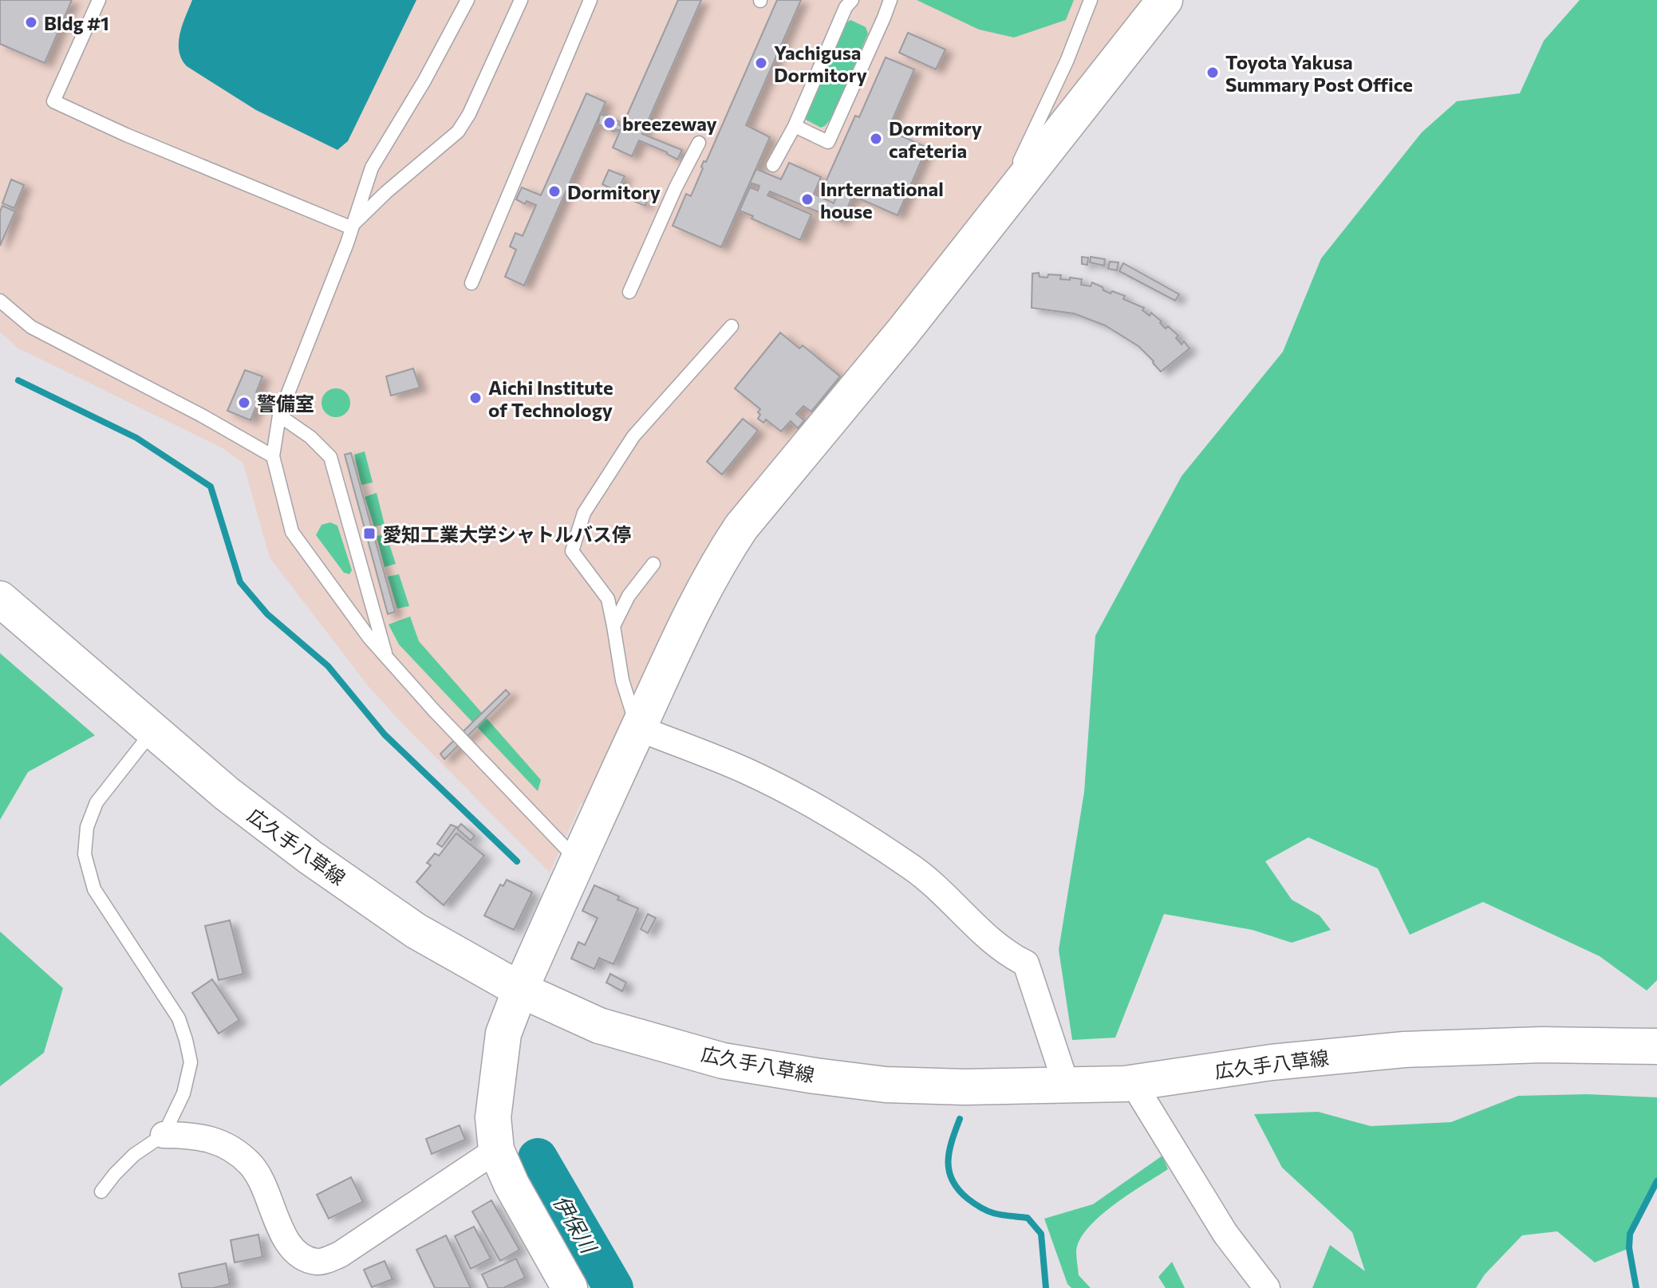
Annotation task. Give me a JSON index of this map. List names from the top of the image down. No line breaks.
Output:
{"streets":{"main road":["広久手八草線"]},"water":["伊保川"],"places":{"other":["Bldg #1","Yachigusa Dormitory","Toyota Yakusa Summary Post Office","breezeway","Dormitory cafeteria","Dormitory","Inrternational house","Aichi Institute of Technology","警備室"],"transit":["愛知工業大学シャトルバス停"]}}
